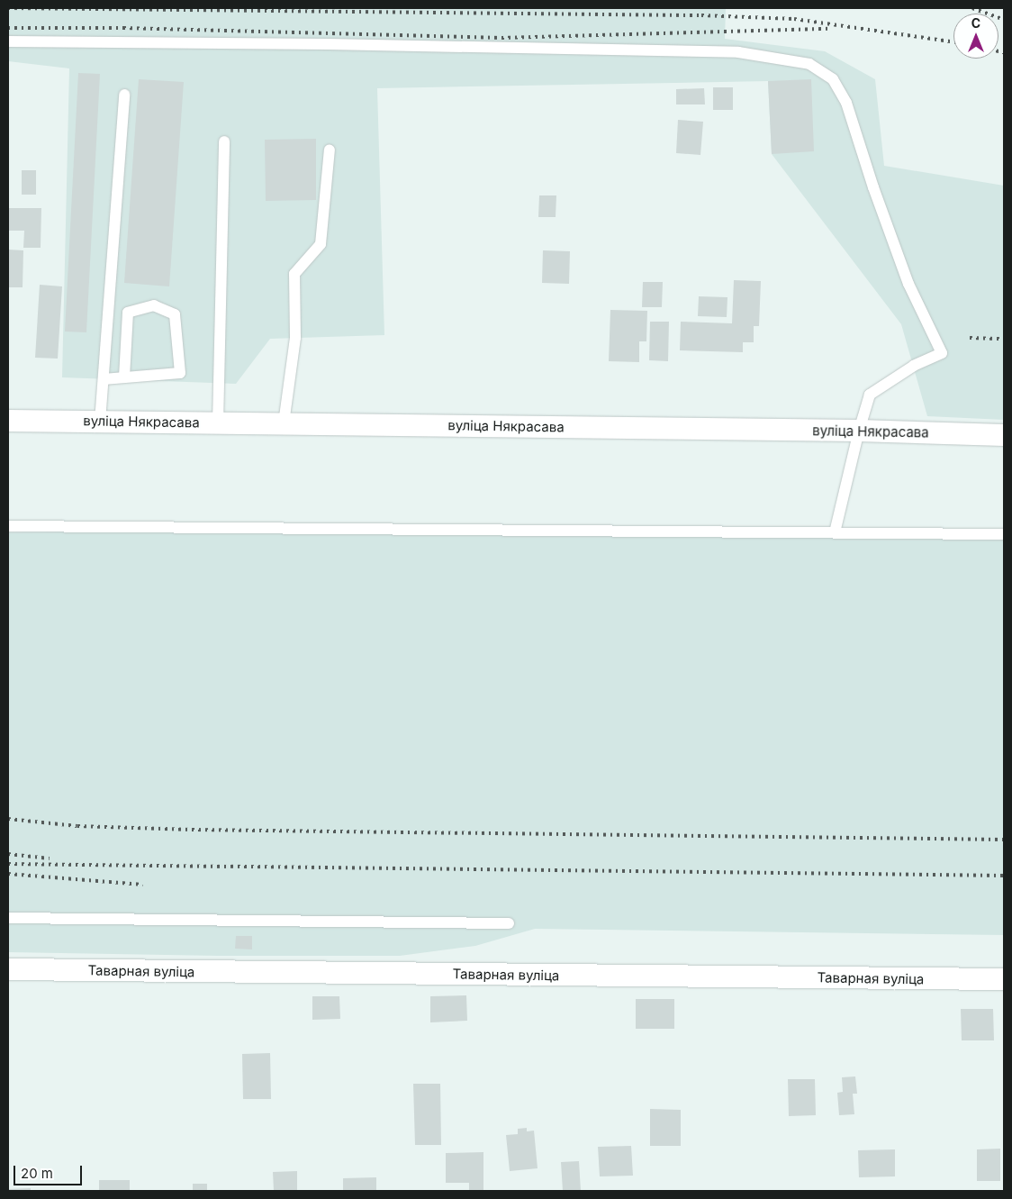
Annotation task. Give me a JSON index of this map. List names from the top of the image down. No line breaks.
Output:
{"streets":{"street":["вуліца Някрасава","Таварная вуліца"]},"scale_bar":"20 m","north":"top"}
